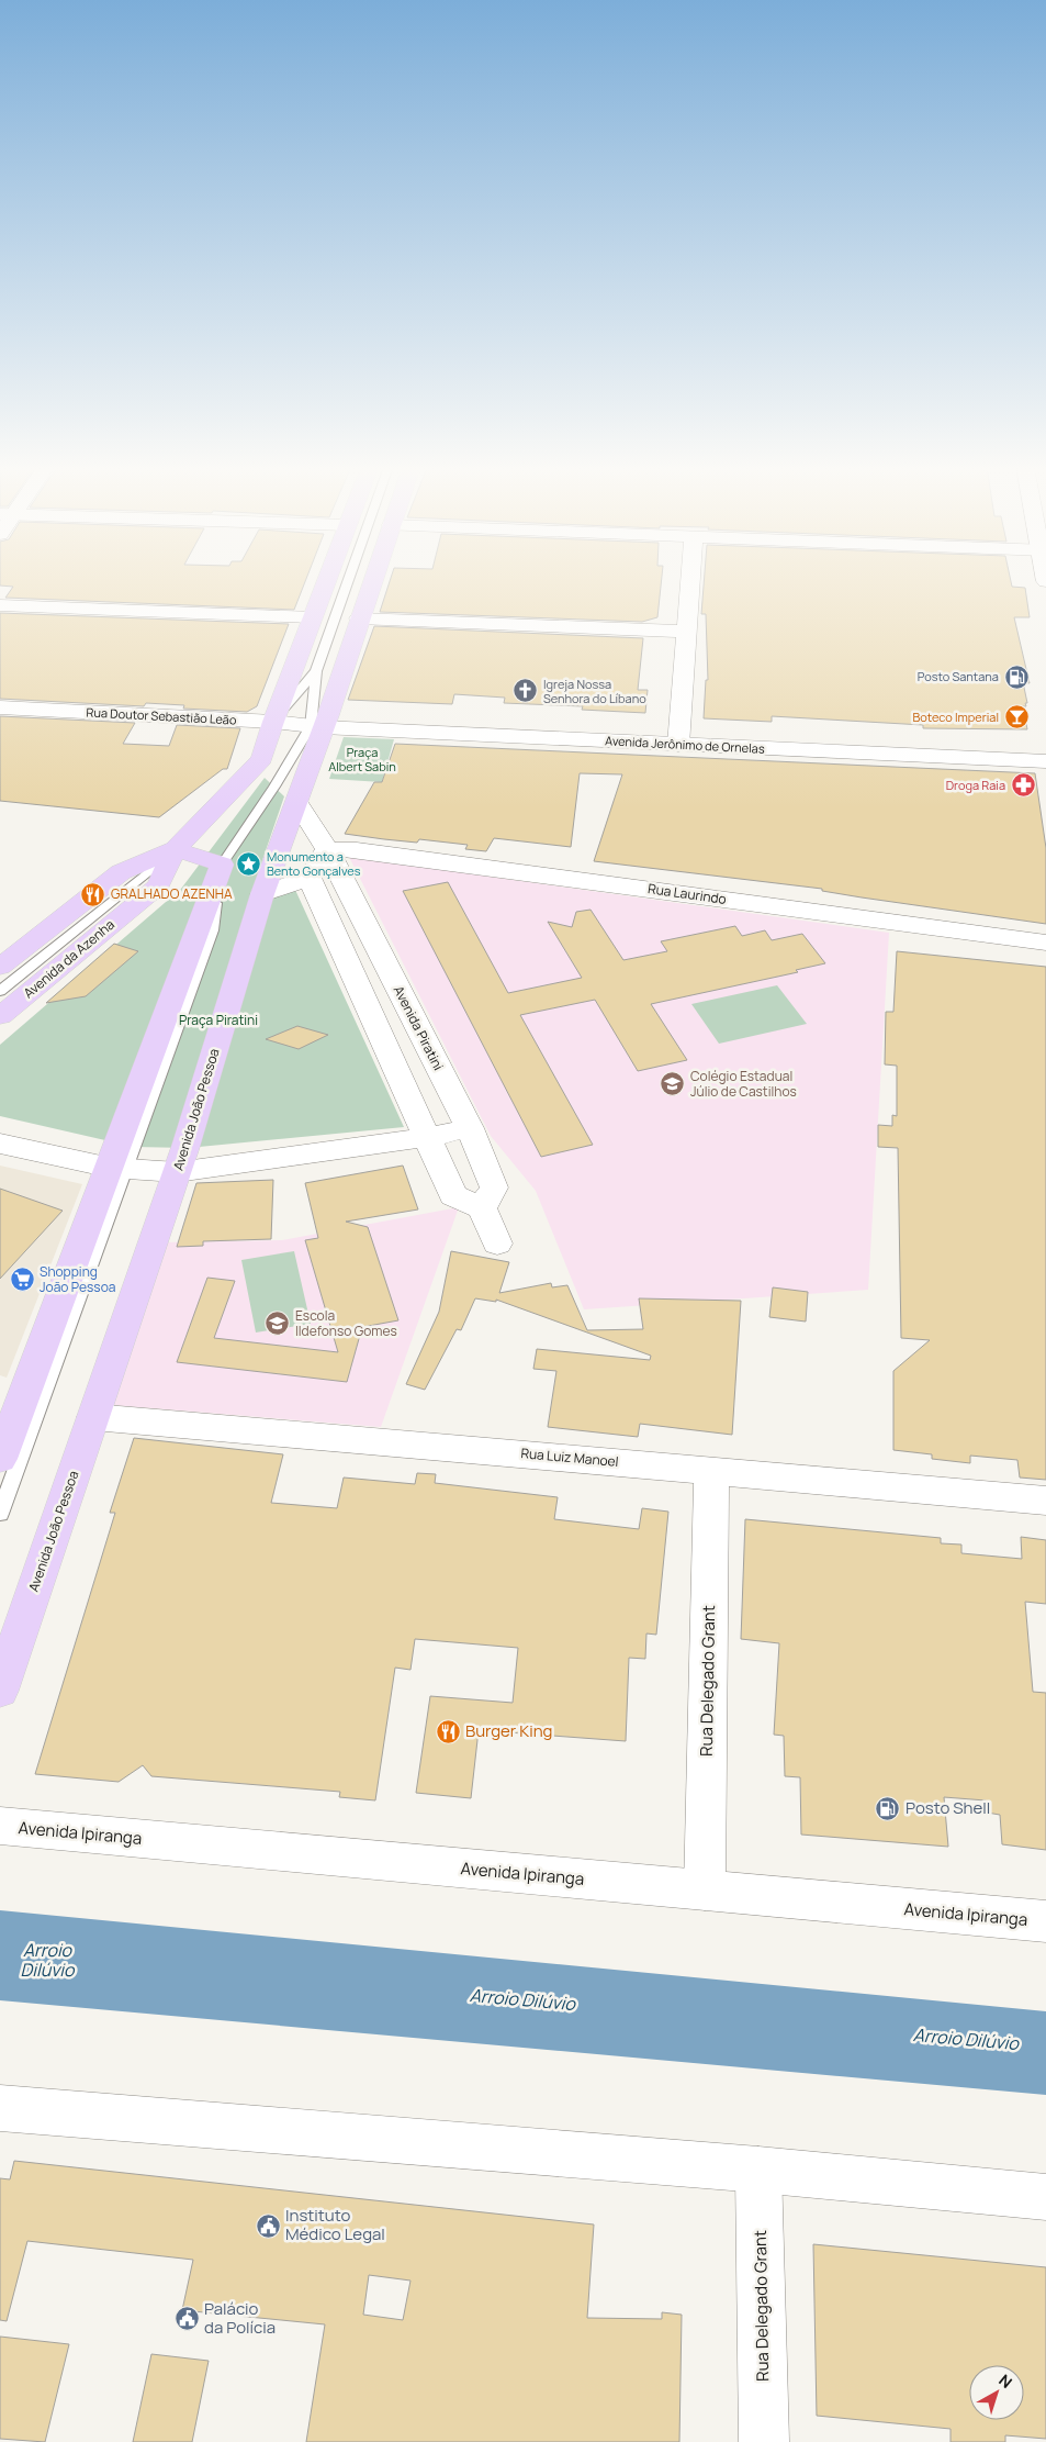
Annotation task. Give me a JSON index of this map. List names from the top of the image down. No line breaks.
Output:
{"streets":{"main road":["Avenida da Azenha","Avenida João Pessoa"],"street":["Rua Doutor Sebastião Leão","Avenida Jerônimo de Ornelas","Rua Laurindo","Avenida Piratini","Rua Luiz Manoel","Rua Delegado Grant","Avenida Ipiranga"]},"crossings":[["Rua Doutor Sebastião Leão","Avenida Jerônimo de Ornelas"],["Rua Doutor Sebastião Leão","Avenida da Azenha"],["Rua Doutor Sebastião Leão","Avenida João Pessoa"],["Avenida Jerônimo de Ornelas","Avenida João Pessoa"],["Rua Laurindo","Avenida Piratini"],["Avenida Piratini","Avenida João Pessoa"],["Avenida João Pessoa","Rua Luiz Manoel"],["Rua Luiz Manoel","Rua Delegado Grant"],["Rua Delegado Grant","Avenida Ipiranga"]],"water":["Arroio Dilúvio"],"parks":["Praça Albert Sabin","Praça Piratini"],"places":{"fuel station":["Posto Santana","Posto Shell"],"church":["Igreja Nossa Senhora do Líbano"],"bar":["Boteco Imperial"],"pharmacy":["Droga Raia"],"place":["Monumento a Bento Gonçalves"],"restaurant":["GRALHADO AZENHA","Burger King"],"school or university":["Colégio Estadual Júlio de Castilhos","Escola Ildefonso Gomes"],"supermarket":["Shopping João Pessoa"],"public building":["Instituto Médico Legal","Palácio da Polícia"]},"north":"top right"}
